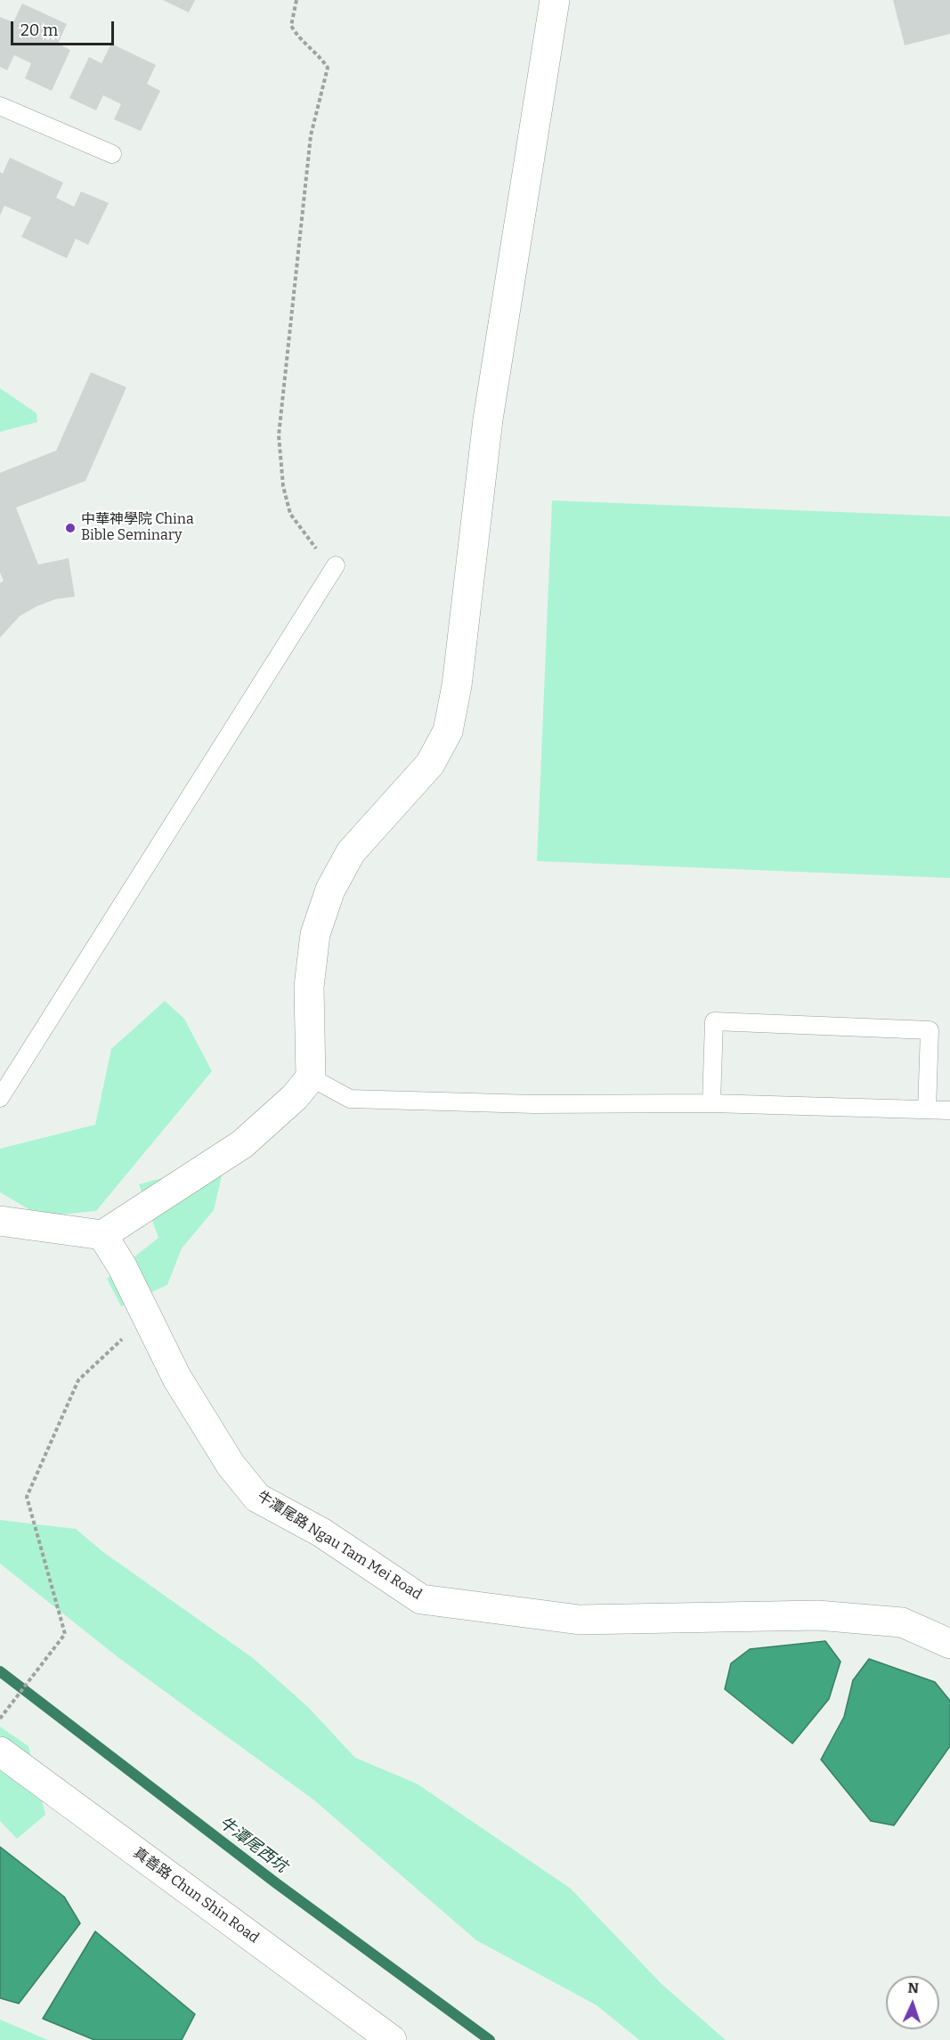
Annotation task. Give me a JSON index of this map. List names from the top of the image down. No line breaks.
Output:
{"streets":{"street":["牛潭尾路 Ngau Tam Mei Road","真善路 Chun Shin Road"]},"water":["牛潭尾西坑"],"places":["中華神學院 China Bible Seminary"],"scale_bar":"20 m","north":"top"}
